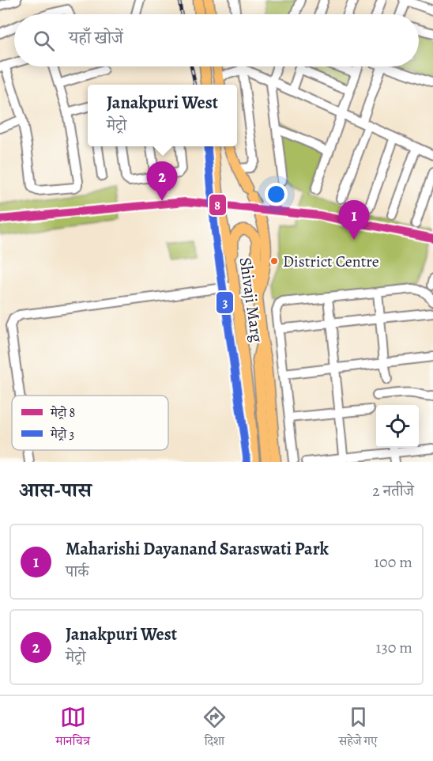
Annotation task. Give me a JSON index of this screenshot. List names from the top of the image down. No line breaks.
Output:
{"streets":{"main road":["Shivaji Marg"]},"places":["District Centre"],"lines":["metro line 3","metro line 8"],"legend":["मेट्रो 8","मेट्रो 3"],"page":{"search":"यहाँ खोजें","popup":["Janakpuri West","मेट्रो"],"pins":["2","1"],"heading":["आस-पास","2 नतीजे"],"list":[{"mark":"1","name":"Maharishi Dayanand Saraswati Park","note":"पार्क","value":"100 m"},{"mark":"2","name":"Janakpuri West","note":"मेट्रो","value":"130 m"}],"nav":["मानचित्र","दिशा","सहेजे गए"]}}
